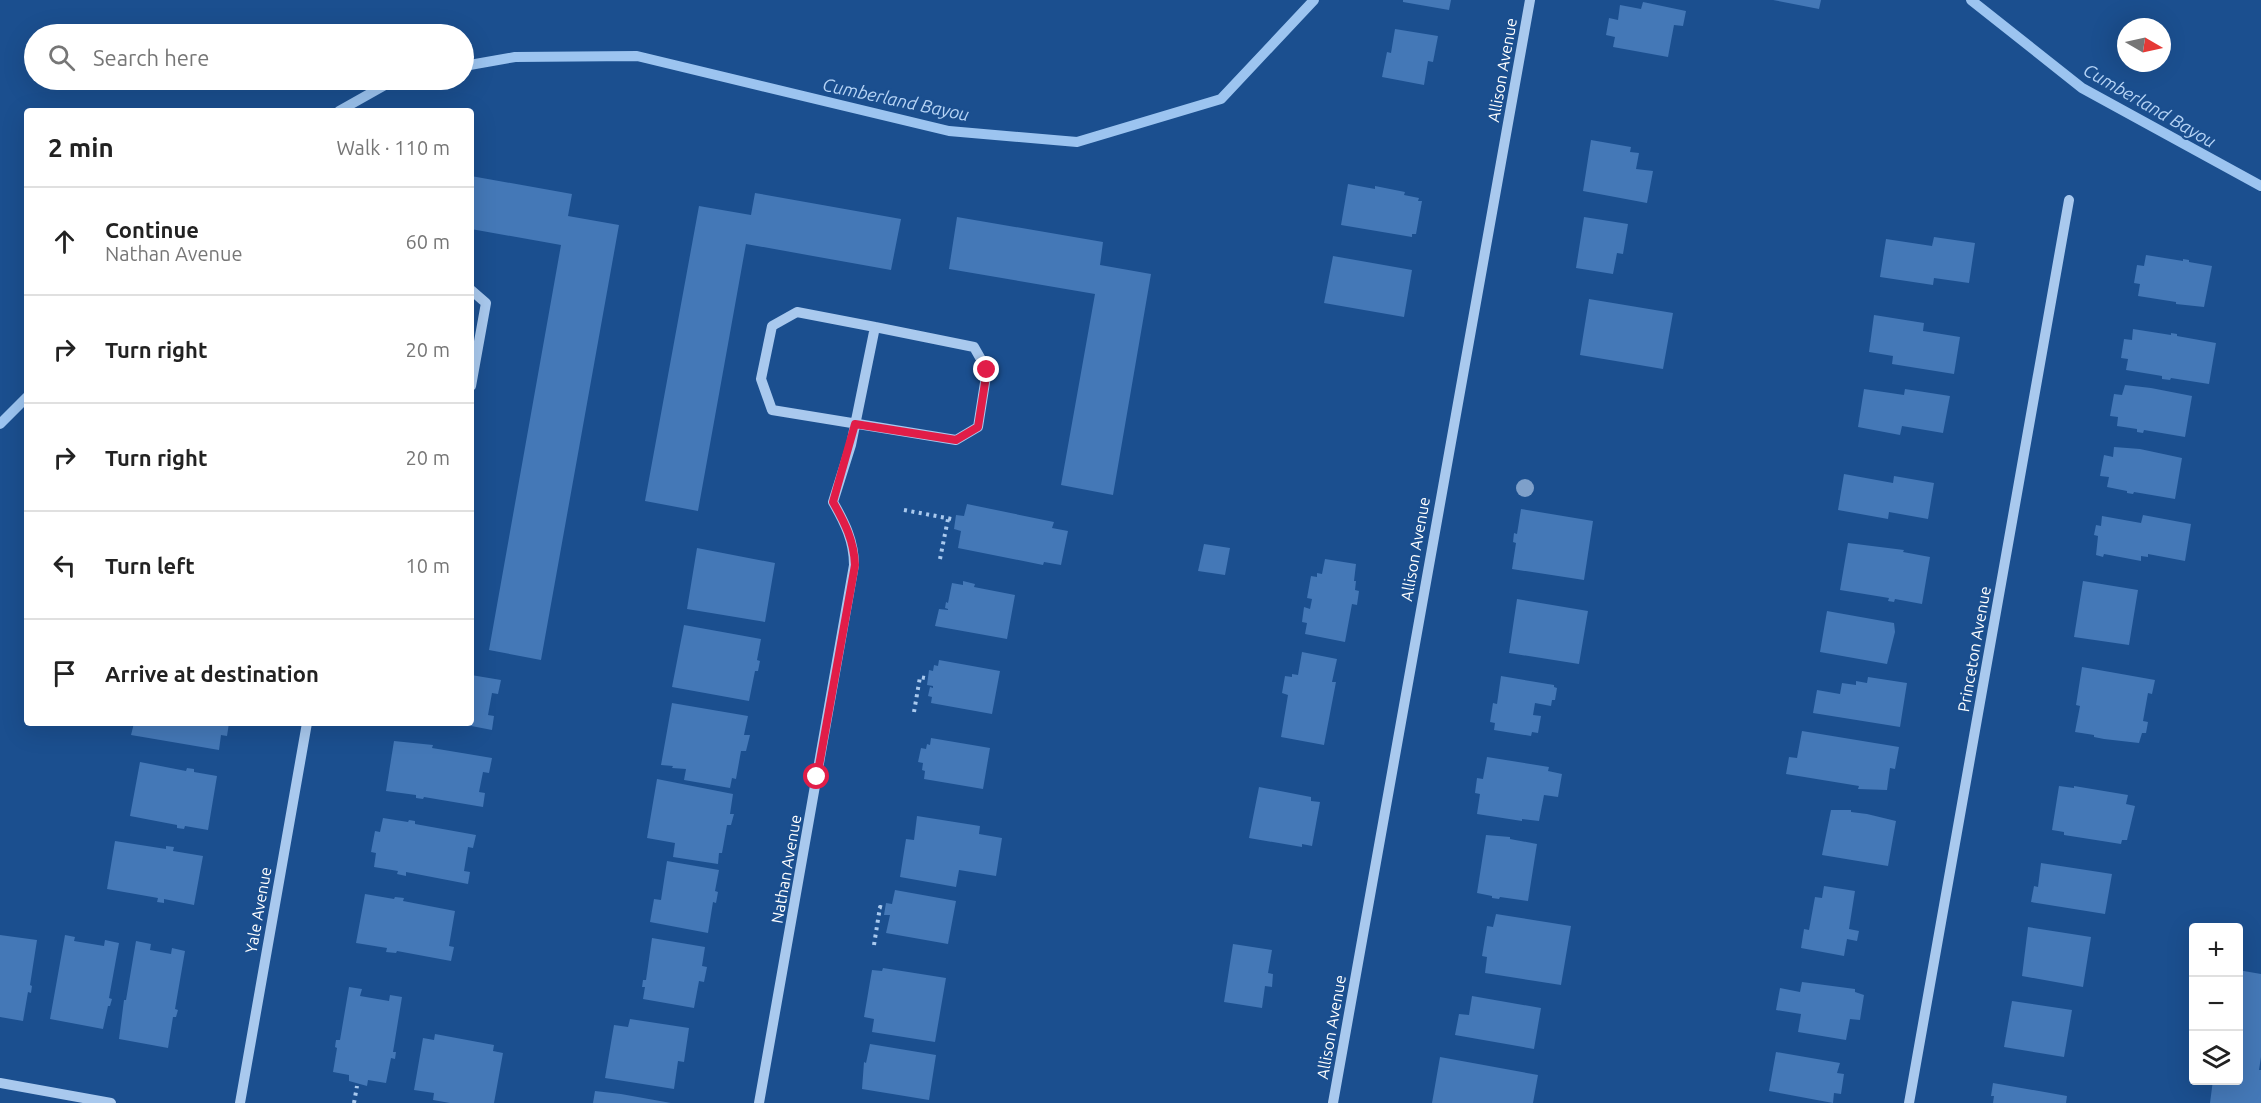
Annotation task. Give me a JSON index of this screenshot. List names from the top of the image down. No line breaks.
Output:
{"streets":{"street":["Allison Avenue","Princeton Avenue","Nathan Avenue","Yale Avenue"]},"water":["Cumberland Bayou"],"north":"right","page":{"search":"Search here","heading":["2 min","Walk · 110 m"],"list":[["Continue","Nathan Avenue","60 m"],["Turn right","20 m"],["Turn right","20 m"],["Turn left","10 m"],"Arrive at destination"],"map_buttons":["+","−"]}}
